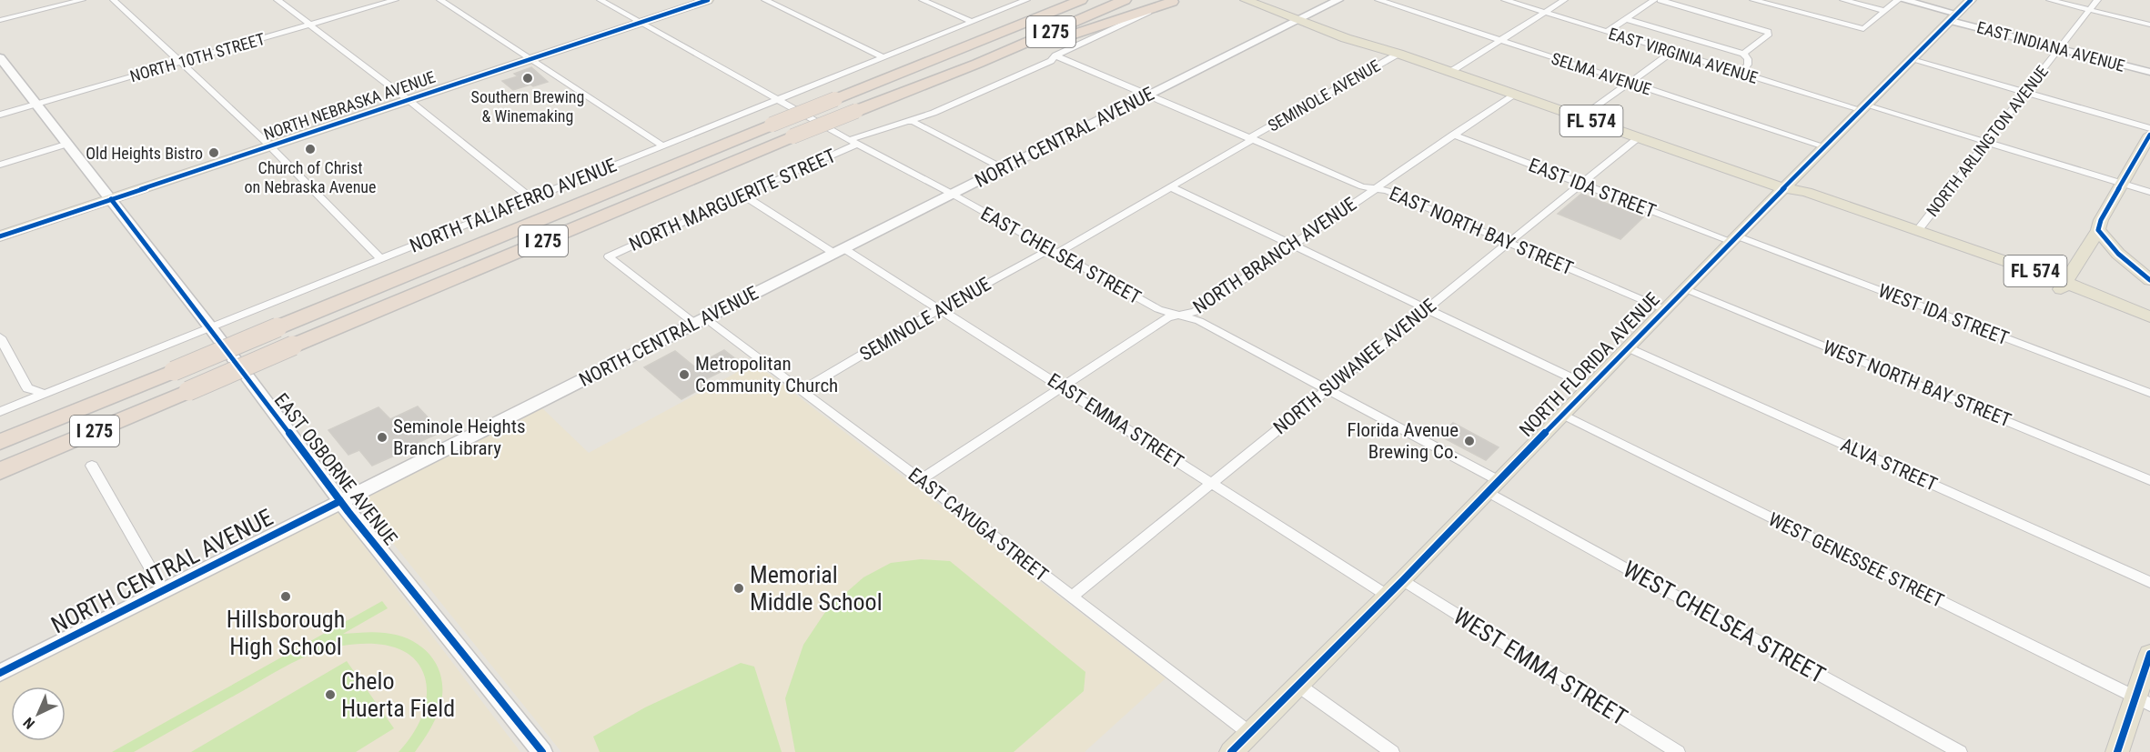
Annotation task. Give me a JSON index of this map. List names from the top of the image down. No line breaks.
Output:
{"streets":{"highway":["I 275"],"main road":["NORTH NEBRASKA AVENUE","FL 574","NORTH FLORIDA AVENUE"],"street":["EAST INDIANA AVENUE","EAST VIRGINIA AVENUE","NORTH 10TH STREET","SELMA AVENUE","SEMINOLE AVENUE","NORTH CENTRAL AVENUE","NORTH ARLINGTON AVENUE","EAST IDA STREET","NORTH MARGUERITE STREET","NORTH TALIAFERRO AVENUE","EAST NORTH BAY STREET","EAST CHELSEA STREET","NORTH BRANCH AVENUE","WEST IDA STREET","NORTH SUWANEE AVENUE","WEST NORTH BAY STREET","EAST EMMA STREET","ALVA STREET","EAST OSBORNE AVENUE","EAST CAYUGA STREET","WEST GENESSEE STREET","WEST CHELSEA STREET","WEST EMMA STREET"]},"crossings":[["EAST INDIANA AVENUE","NORTH ARLINGTON AVENUE"],["EAST INDIANA AVENUE","NORTH FLORIDA AVENUE"],["EAST VIRGINIA AVENUE","NORTH ARLINGTON AVENUE"],["EAST VIRGINIA AVENUE","NORTH FLORIDA AVENUE"],["NORTH 10TH STREET","EAST OSBORNE AVENUE"],["SELMA AVENUE","NORTH FLORIDA AVENUE"],["SEMINOLE AVENUE","FL 574"],["SEMINOLE AVENUE","EAST NORTH BAY STREET"],["SEMINOLE AVENUE","EAST CHELSEA STREET"],["SEMINOLE AVENUE","EAST EMMA STREET"],["SEMINOLE AVENUE","EAST CAYUGA STREET"],["NORTH NEBRASKA AVENUE","EAST CHELSEA STREET"],["NORTH NEBRASKA AVENUE","EAST OSBORNE AVENUE"],["FL 574","NORTH CENTRAL AVENUE"],["FL 574","NORTH ARLINGTON AVENUE"],["FL 574","NORTH BRANCH AVENUE"],["FL 574","NORTH FLORIDA AVENUE"],["FL 574","NORTH SUWANEE AVENUE"],["NORTH CENTRAL AVENUE","EAST NORTH BAY STREET"],["NORTH CENTRAL AVENUE","EAST CHELSEA STREET"],["NORTH CENTRAL AVENUE","EAST EMMA STREET"],["NORTH CENTRAL AVENUE","EAST OSBORNE AVENUE"],["NORTH CENTRAL AVENUE","EAST CAYUGA STREET"],["EAST IDA STREET","NORTH BRANCH AVENUE"],["EAST IDA STREET","WEST IDA STREET"],["EAST IDA STREET","NORTH FLORIDA AVENUE"],["EAST IDA STREET","NORTH SUWANEE AVENUE"],["NORTH MARGUERITE STREET","EAST NORTH BAY STREET"],["NORTH MARGUERITE STREET","EAST CHELSEA STREET"],["NORTH MARGUERITE STREET","EAST EMMA STREET"],["NORTH MARGUERITE STREET","EAST CAYUGA STREET"],["NORTH TALIAFERRO AVENUE","EAST CHELSEA STREET"],["NORTH TALIAFERRO AVENUE","EAST OSBORNE AVENUE"],["EAST NORTH BAY STREET","NORTH BRANCH AVENUE"],["EAST NORTH BAY STREET","NORTH FLORIDA AVENUE"],["EAST NORTH BAY STREET","NORTH SUWANEE AVENUE"],["EAST CHELSEA STREET","NORTH BRANCH AVENUE"],["EAST CHELSEA STREET","NORTH FLORIDA AVENUE"],["EAST CHELSEA STREET","NORTH SUWANEE AVENUE"],["EAST CHELSEA STREET","WEST CHELSEA STREET"],["NORTH BRANCH AVENUE","EAST EMMA STREET"],["NORTH BRANCH AVENUE","EAST CAYUGA STREET"],["WEST IDA STREET","NORTH FLORIDA AVENUE"],["NORTH FLORIDA AVENUE","WEST NORTH BAY STREET"],["NORTH FLORIDA AVENUE","EAST EMMA STREET"],["NORTH FLORIDA AVENUE","ALVA STREET"],["NORTH FLORIDA AVENUE","EAST CAYUGA STREET"],["NORTH FLORIDA AVENUE","WEST GENESSEE STREET"],["NORTH FLORIDA AVENUE","WEST CHELSEA STREET"],["NORTH FLORIDA AVENUE","WEST EMMA STREET"],["NORTH SUWANEE AVENUE","EAST EMMA STREET"],["NORTH SUWANEE AVENUE","EAST CAYUGA STREET"]],"places":["Southern Brewing & Winemaking","Church of Christ on Nebraska Avenue","Old Heights Bistro","Metropolitan Community Church","Seminole Heights Branch Library","Florida Avenue Brewing Co.","Memorial Middle School","Hillsborough High School","Chelo Huerta Field"],"north":"bottom left"}
